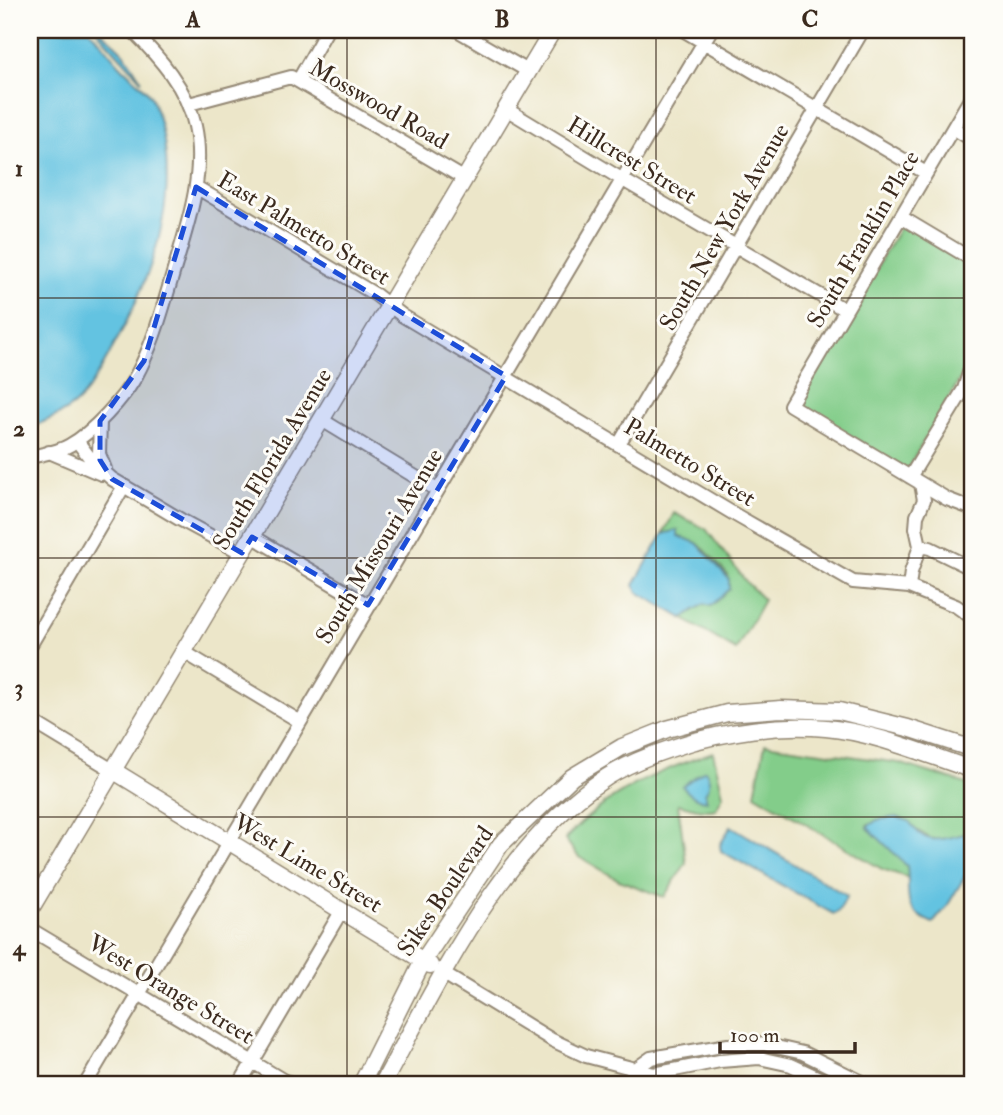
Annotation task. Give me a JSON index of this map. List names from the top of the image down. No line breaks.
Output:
{"streets":{"main road":["South Florida Avenue","West Lime Street","Sikes Boulevard"],"street":["Mosswood Road","Hillcrest Street","South New York Avenue","East Palmetto Street","South Franklin Place","Palmetto Street","South Missouri Avenue","West Orange Street"]},"crossings":[["Mosswood Road","South Florida Avenue"],["Hillcrest Street","South New York Avenue"],["Hillcrest Street","South Franklin Place"],["Hillcrest Street","South Florida Avenue"],["Hillcrest Street","South Missouri Avenue"],["South New York Avenue","Palmetto Street"],["East Palmetto Street","South Florida Avenue"],["East Palmetto Street","Palmetto Street"],["East Palmetto Street","South Missouri Avenue"],["South Florida Avenue","West Lime Street"],["Palmetto Street","South Missouri Avenue"],["South Missouri Avenue","West Lime Street"],["South Missouri Avenue","West Orange Street"],["West Lime Street","Sikes Boulevard"]],"scale_bar":"100 m","grid":{"columns":["A","B","C"],"rows":["1","2","3","4"]}}
